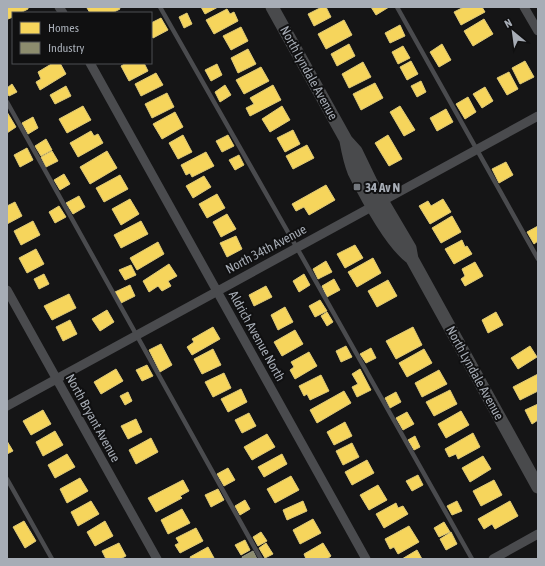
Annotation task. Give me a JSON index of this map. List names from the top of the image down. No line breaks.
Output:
{"streets":{"street":["North Lyndale Avenue","North 34th Avenue","Aldrich Avenue North","North Bryant Avenue"]},"crossings":[["North Lyndale Avenue","North 34th Avenue"],["North 34th Avenue","Aldrich Avenue North"],["North 34th Avenue","North Bryant Avenue"]],"places":{"transit":["34 Av N"]},"legend":["Homes","Industry"],"north":"top left"}
